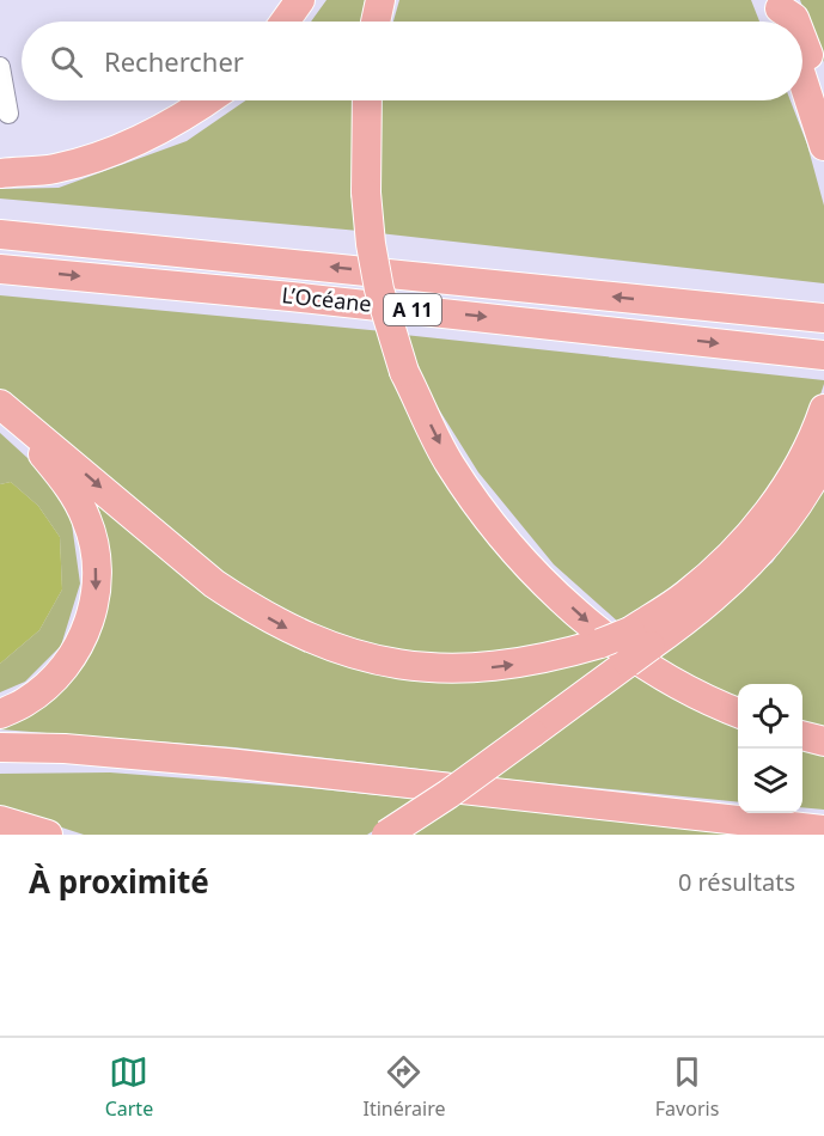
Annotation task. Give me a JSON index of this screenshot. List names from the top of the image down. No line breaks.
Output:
{"streets":{"highway":["L’Océane","A 11"]},"page":{"search":"Rechercher","heading":["À proximité","0 résultats"],"nav":["Carte","Itinéraire","Favoris"]}}
